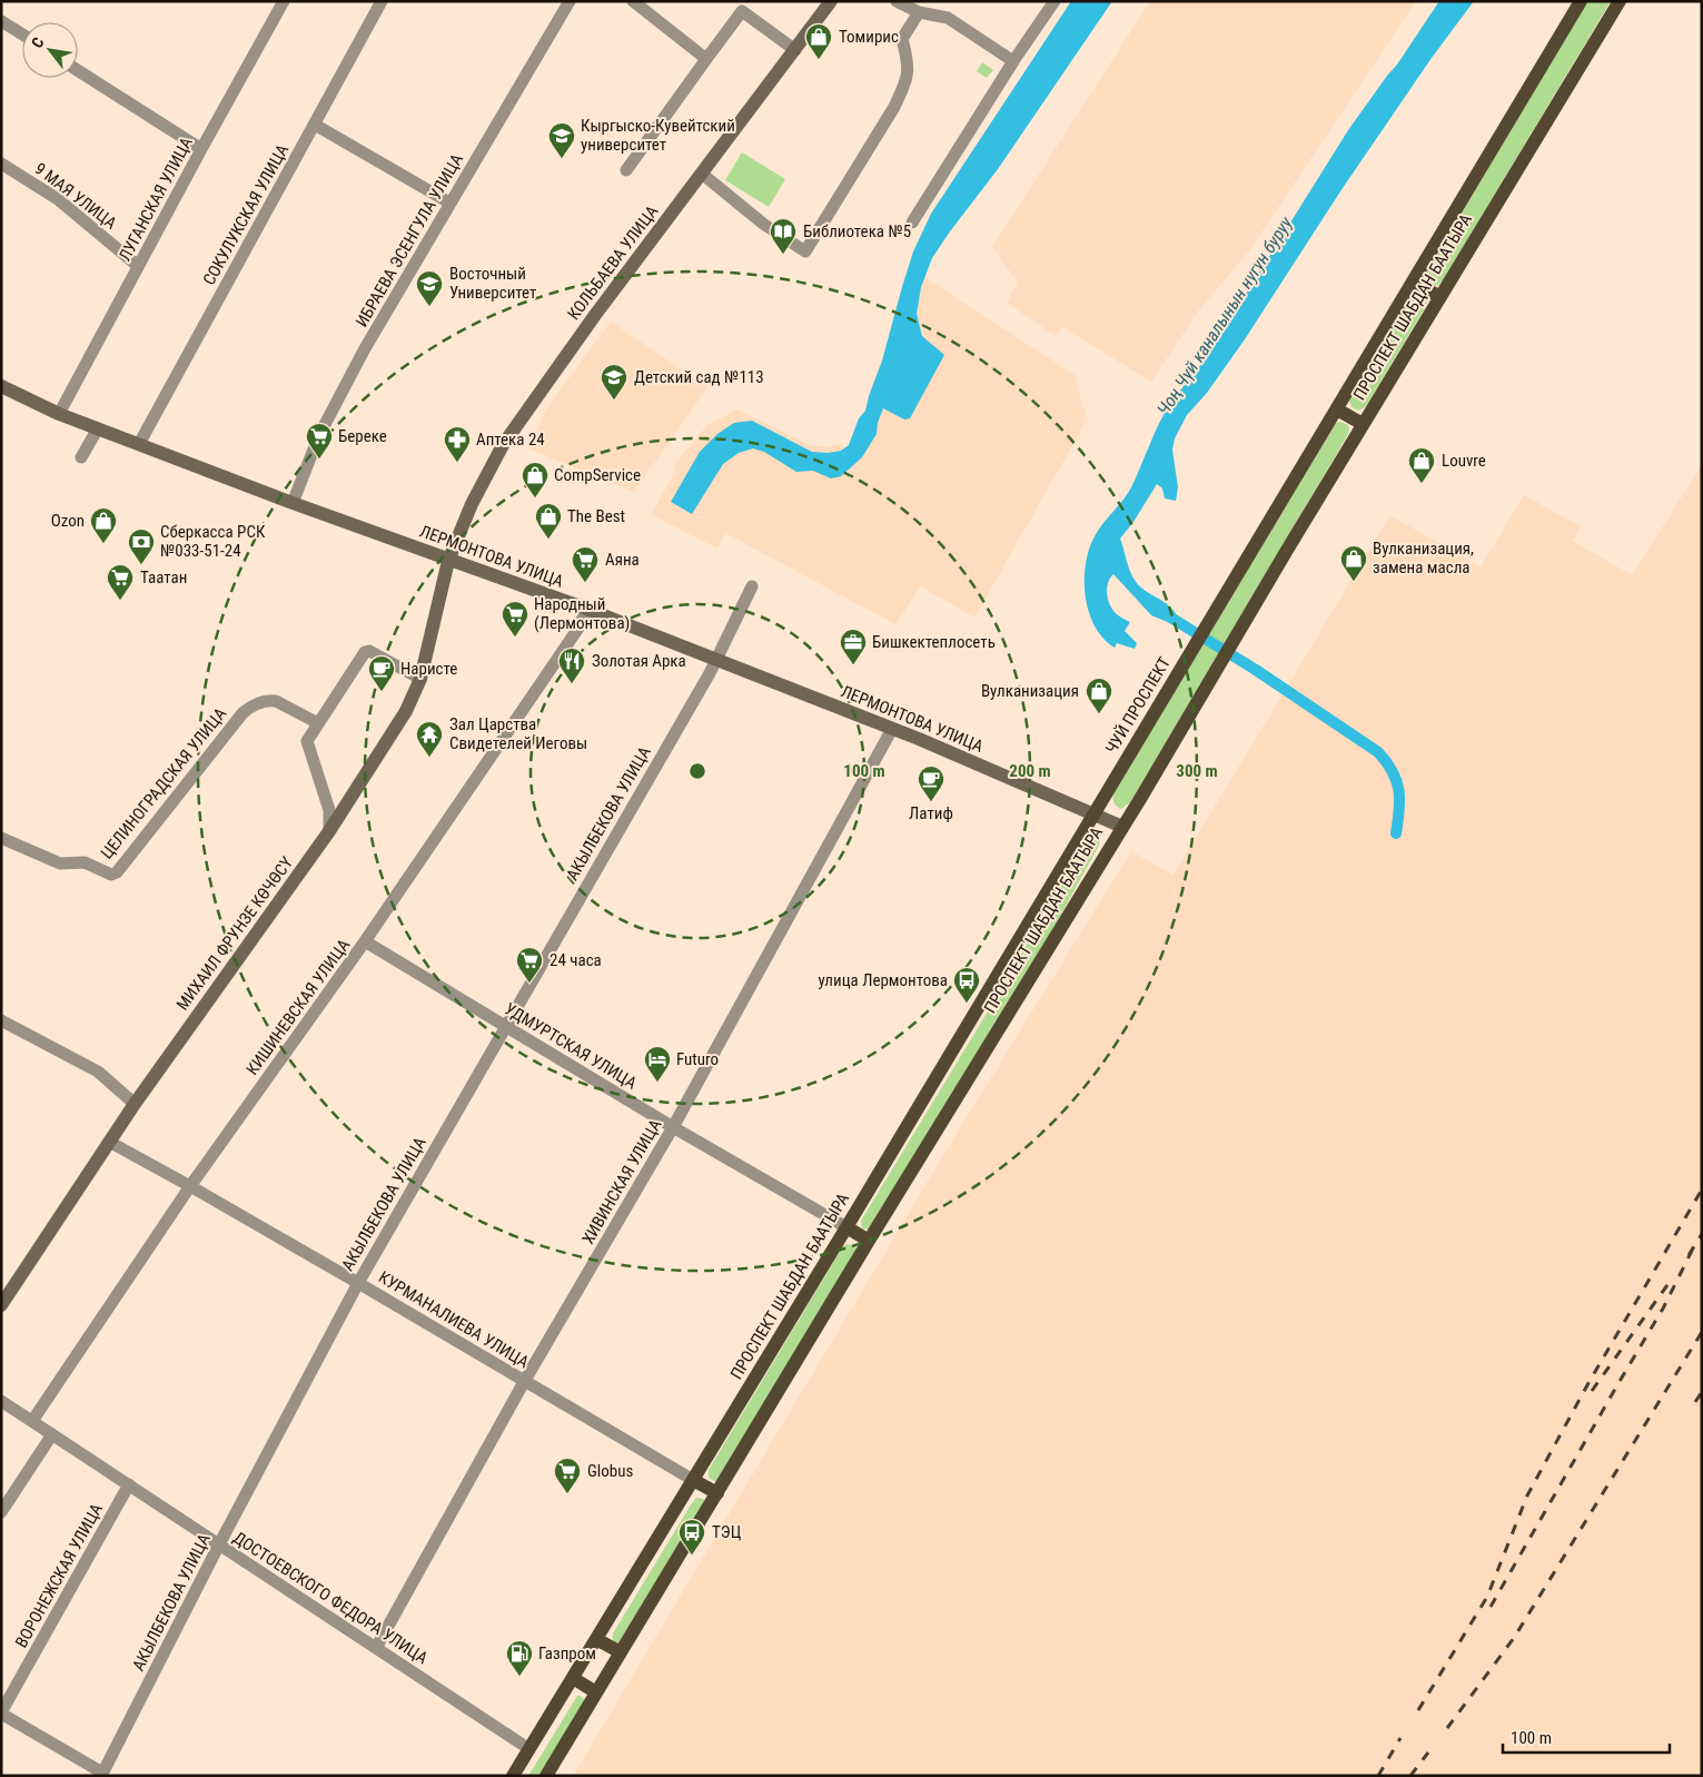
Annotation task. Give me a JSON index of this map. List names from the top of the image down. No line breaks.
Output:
{"streets":{"main road":["КОЛЬБАЕВА УЛИЦА","ПРОСПЕКТ ШАБДАН БААТЫРА","ЛЕРМОНТОВА УЛИЦА","ЧУЙ ПРОСПЕКТ","МИХАИЛ ФРУНЗЕ КӨЧӨСҮ"],"street":["9 МАЯ УЛИЦА","ЛУГАНСКАЯ УЛИЦА","СОКУЛУКСКАЯ УЛИЦА","ИБРАЕВА ЭСЕНГУЛА УЛИЦА","ЦЕЛИНОГРАДСКАЯ УЛИЦА","АКЫЛБЕКОВА УЛИЦА","КИШИНЕВСКАЯ УЛИЦА","УДМУРТСКАЯ УЛИЦА","ХИВИНСКАЯ УЛИЦА","КУРМАНАЛИЕВА УЛИЦА","ВОРОНЕЖСКАЯ УЛИЦА","ДОСТОЕВСКОГО ФЕДОРА УЛИЦА"]},"crossings":[["9 МАЯ УЛИЦА","ЛУГАНСКАЯ УЛИЦА"],["ЛУГАНСКАЯ УЛИЦА","ЛЕРМОНТОВА УЛИЦА"],["СОКУЛУКСКАЯ УЛИЦА","ЛЕРМОНТОВА УЛИЦА"],["ИБРАЕВА ЭСЕНГУЛА УЛИЦА","ЛЕРМОНТОВА УЛИЦА"],["КОЛЬБАЕВА УЛИЦА","ЛЕРМОНТОВА УЛИЦА"],["КОЛЬБАЕВА УЛИЦА","МИХАИЛ ФРУНЗЕ КӨЧӨСҮ"],["ПРОСПЕКТ ШАБДАН БААТЫРА","ЛЕРМОНТОВА УЛИЦА"],["ПРОСПЕКТ ШАБДАН БААТЫРА","ЧУЙ ПРОСПЕКТ"],["ПРОСПЕКТ ШАБДАН БААТЫРА","УДМУРТСКАЯ УЛИЦА"],["ПРОСПЕКТ ШАБДАН БААТЫРА","КУРМАНАЛИЕВА УЛИЦА"],["ПРОСПЕКТ ШАБДАН БААТЫРА","ДОСТОЕВСКОГО ФЕДОРА УЛИЦА"],["ЛЕРМОНТОВА УЛИЦА","ЧУЙ ПРОСПЕКТ"],["ЛЕРМОНТОВА УЛИЦА","АКЫЛБЕКОВА УЛИЦА"],["ЛЕРМОНТОВА УЛИЦА","МИХАИЛ ФРУНЗЕ КӨЧӨСҮ"],["ЛЕРМОНТОВА УЛИЦА","КИШИНЕВСКАЯ УЛИЦА"],["ЛЕРМОНТОВА УЛИЦА","ХИВИНСКАЯ УЛИЦА"],["АКЫЛБЕКОВА УЛИЦА","УДМУРТСКАЯ УЛИЦА"],["АКЫЛБЕКОВА УЛИЦА","КУРМАНАЛИЕВА УЛИЦА"],["АКЫЛБЕКОВА УЛИЦА","ДОСТОЕВСКОГО ФЕДОРА УЛИЦА"],["МИХАИЛ ФРУНЗЕ КӨЧӨСҮ","КУРМАНАЛИЕВА УЛИЦА"],["КИШИНЕВСКАЯ УЛИЦА","УДМУРТСКАЯ УЛИЦА"],["КИШИНЕВСКАЯ УЛИЦА","КУРМАНАЛИЕВА УЛИЦА"],["КИШИНЕВСКАЯ УЛИЦА","ДОСТОЕВСКОГО ФЕДОРА УЛИЦА"],["УДМУРТСКАЯ УЛИЦА","ХИВИНСКАЯ УЛИЦА"],["ХИВИНСКАЯ УЛИЦА","КУРМАНАЛИЕВА УЛИЦА"],["ХИВИНСКАЯ УЛИЦА","ДОСТОЕВСКОГО ФЕДОРА УЛИЦА"],["ВОРОНЕЖСКАЯ УЛИЦА","ДОСТОЕВСКОГО ФЕДОРА УЛИЦА"]],"water":["Чоң Чүй каналынын нугун буруу"],"places":{"shop":["Томирис","Louvre","CompService","The Best","Ozon","Вулканизация, замена масла","Вулканизация"],"school or university":["Кыргыско-Кувейтский университет","Восточный Университет","Детский сад №113"],"library":["Библиотека №5"],"supermarket":["Береке","Аяна","Таатан","Народный (Лермонтова)","24 часа","Globus"],"pharmacy":["Аптека 24"],"bank":["Сберкасса РСК №033-51-24"],"office":["Бишкектеплосеть"],"restaurant":["Золотая Арка"],"cafe":["Наристе","Латиф"],"temple":["Зал Царства Свидетелей Иеговы"],"bus stop":["улица Лермонтова","ТЭЦ"],"hotel":["Futuro"],"fuel station":["Газпром"]},"scale_bar":"100 m","north":"top left","rings":["100 m","200 m","300 m"]}
